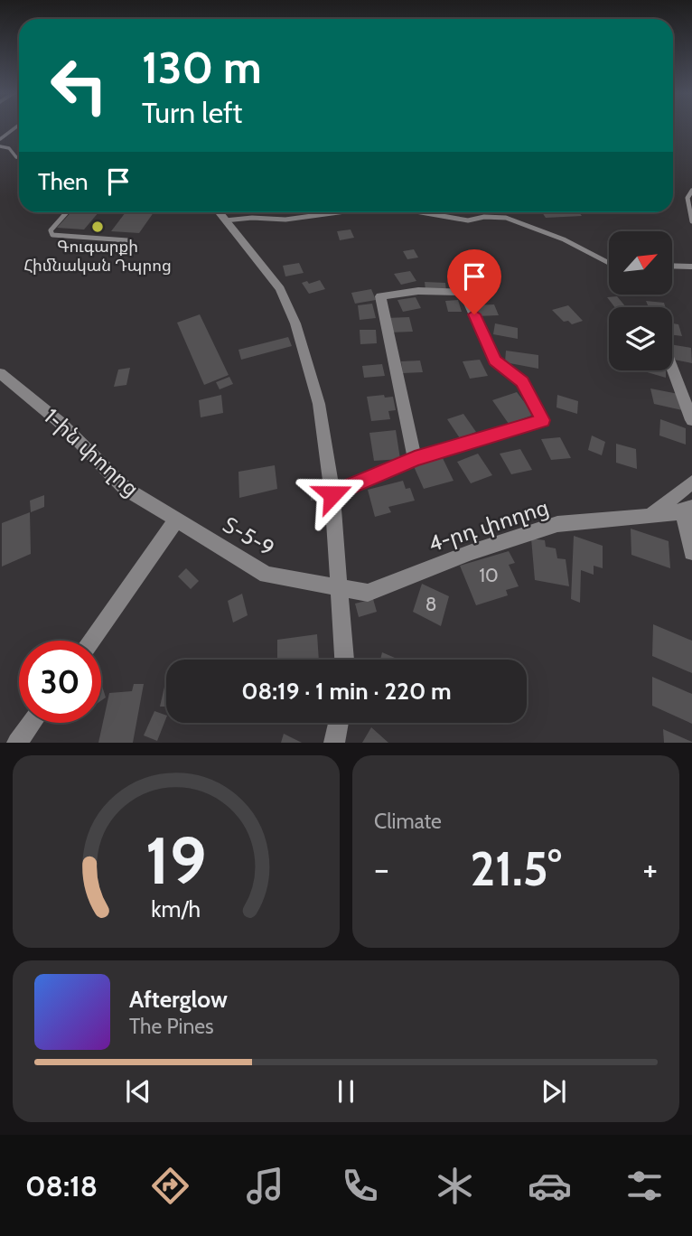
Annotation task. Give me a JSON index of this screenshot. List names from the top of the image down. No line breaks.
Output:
{"streets":{"street":["1-ին փողոց","4-րդ փողոց","Տ-5-9"]},"crossings":[["1-ին փողոց","Տ-5-9"],["4-րդ փողոց","Տ-5-9"]],"places":["Գուգարքի Հիմնական Դպրոց"],"house_numbers":["10","8"],"north":"top right","page":{"turn":["130 m","Turn left"],"then":"Then","limit":"30","trip":"08:19 · 1 min · 220 m","tile":"Climate","heat":["−","21.5°","+"],"song":["Afterglow","The Pines"],"tabs":"08:18","gauge":["19","km/h"]}}
